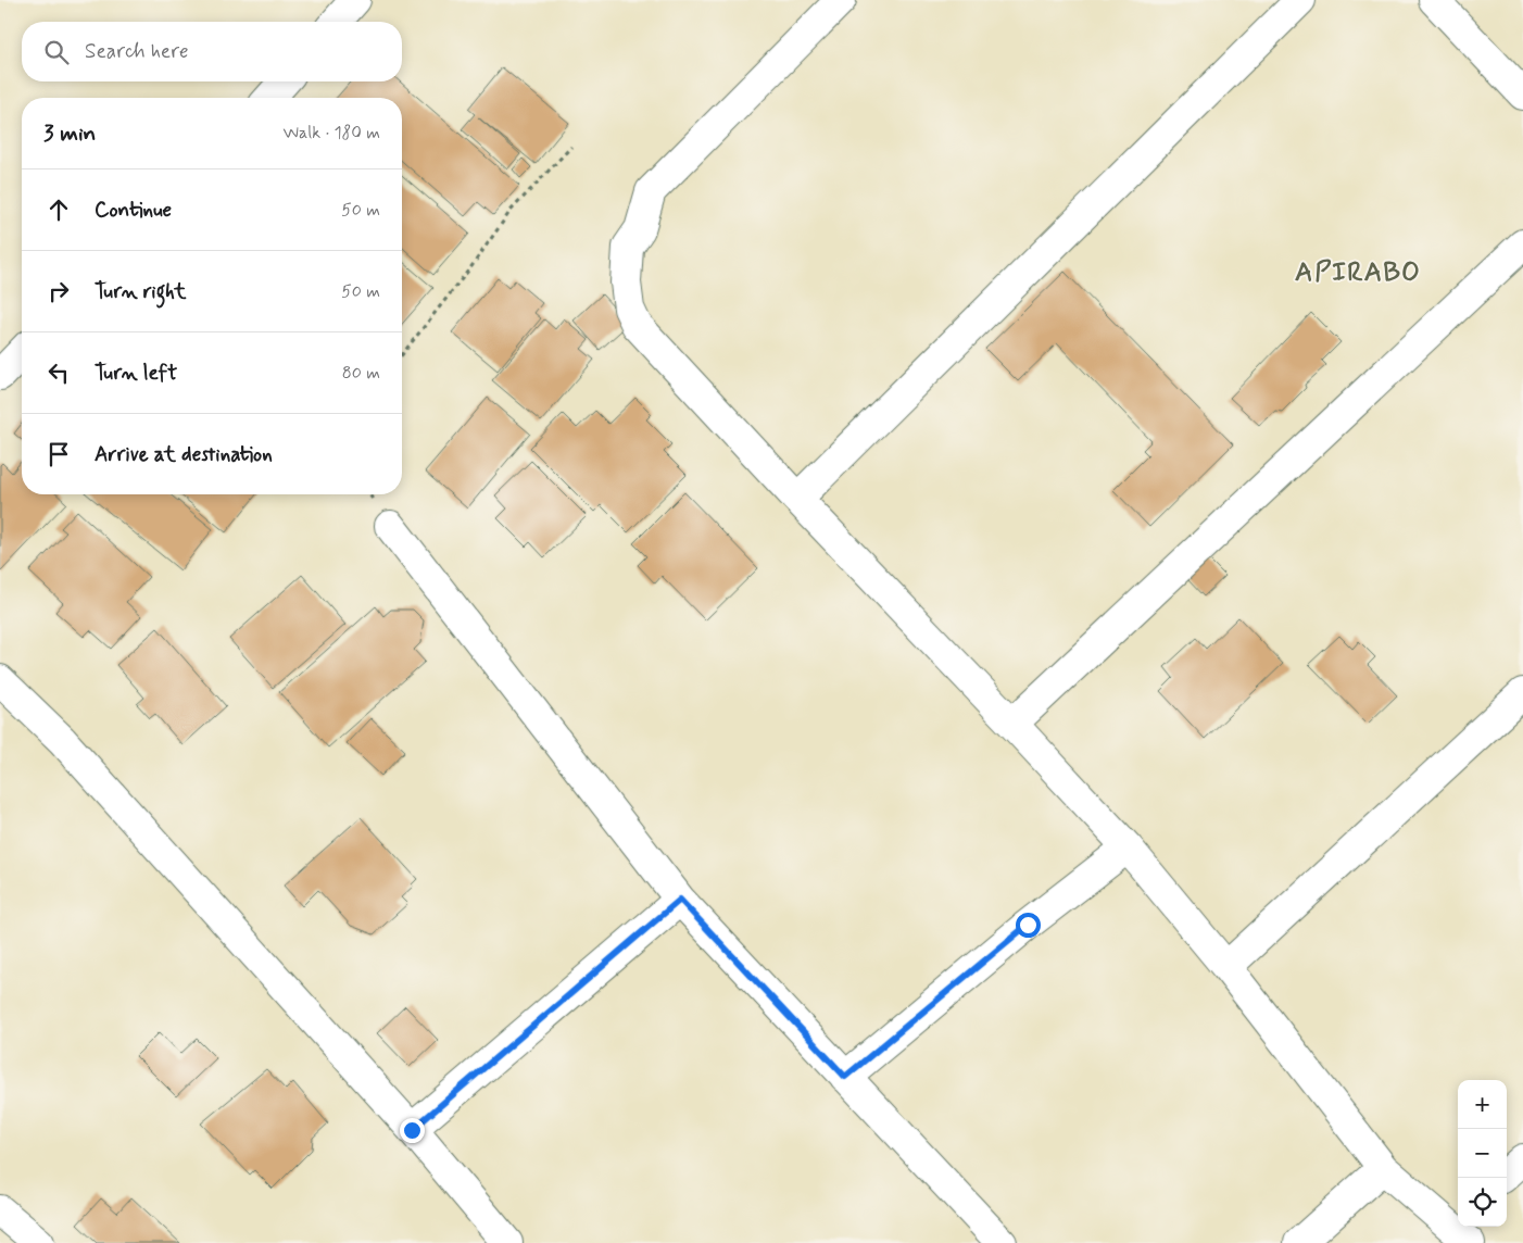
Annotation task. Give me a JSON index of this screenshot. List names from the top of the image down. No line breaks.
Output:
{"districts":["APIRABO"],"page":{"search":"Search here","heading":["3 min","Walk · 180 m"],"list":[["Continue","50 m"],["Turn right","50 m"],["Turn left","80 m"],"Arrive at destination"],"map_buttons":["+","−"]}}
